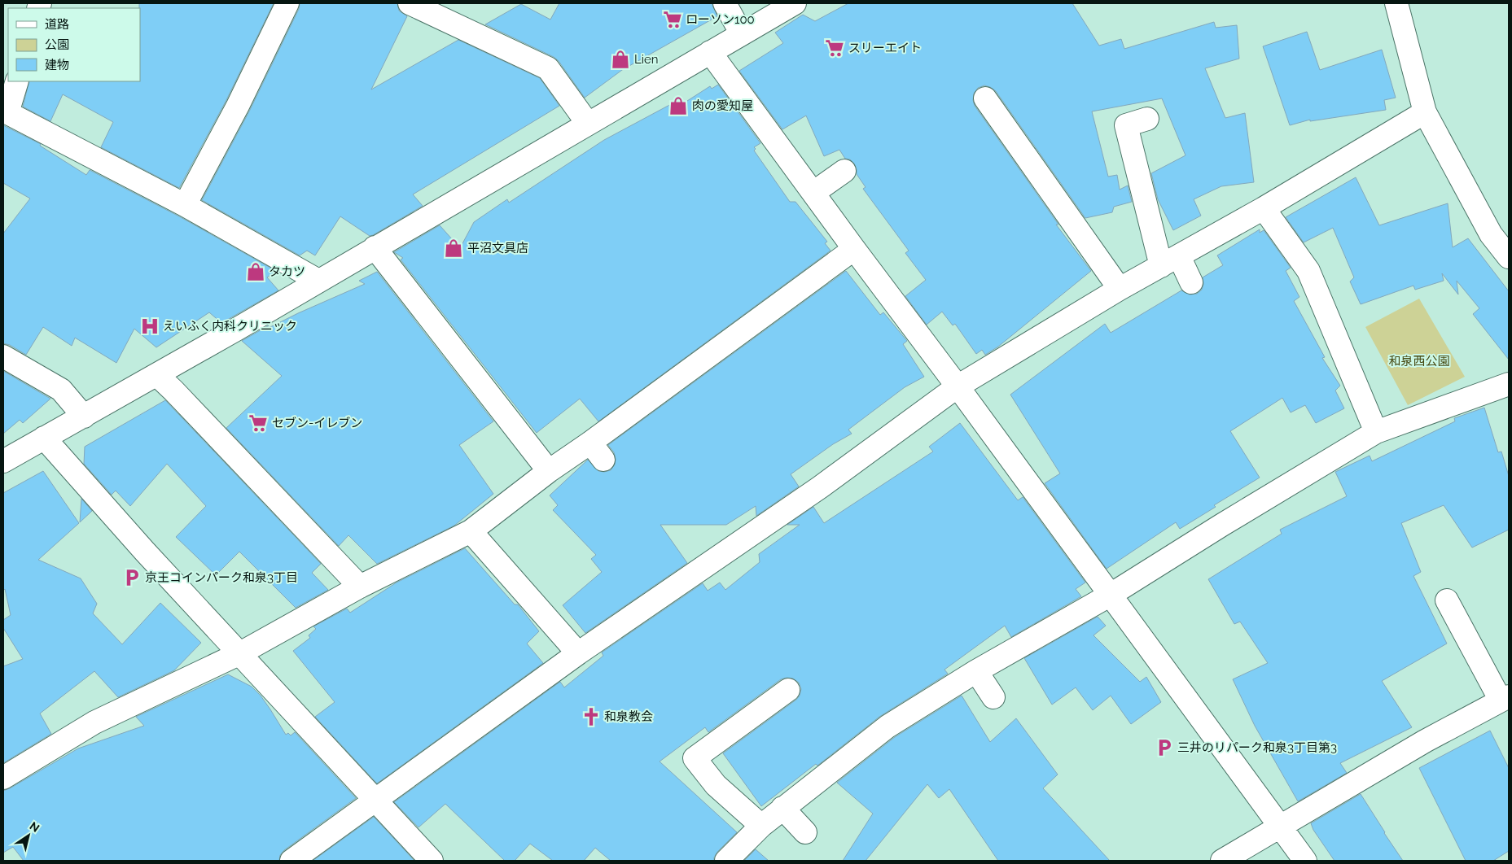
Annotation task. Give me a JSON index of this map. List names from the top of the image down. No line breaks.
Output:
{"parks":["和泉西公園"],"places":{"supermarket":["ローソン100","スリーエイト","セブン-イレブン"],"shop":["Lien","肉の愛知屋","平沼文具店","タカツ"],"hospital":["えいふく内科クリニック"],"parking":["京王コインパーク和泉3丁目","三井のリパーク和泉3丁目第3"],"church":["和泉教会"]},"legend":["道路","公園","建物"],"north":"top right"}
